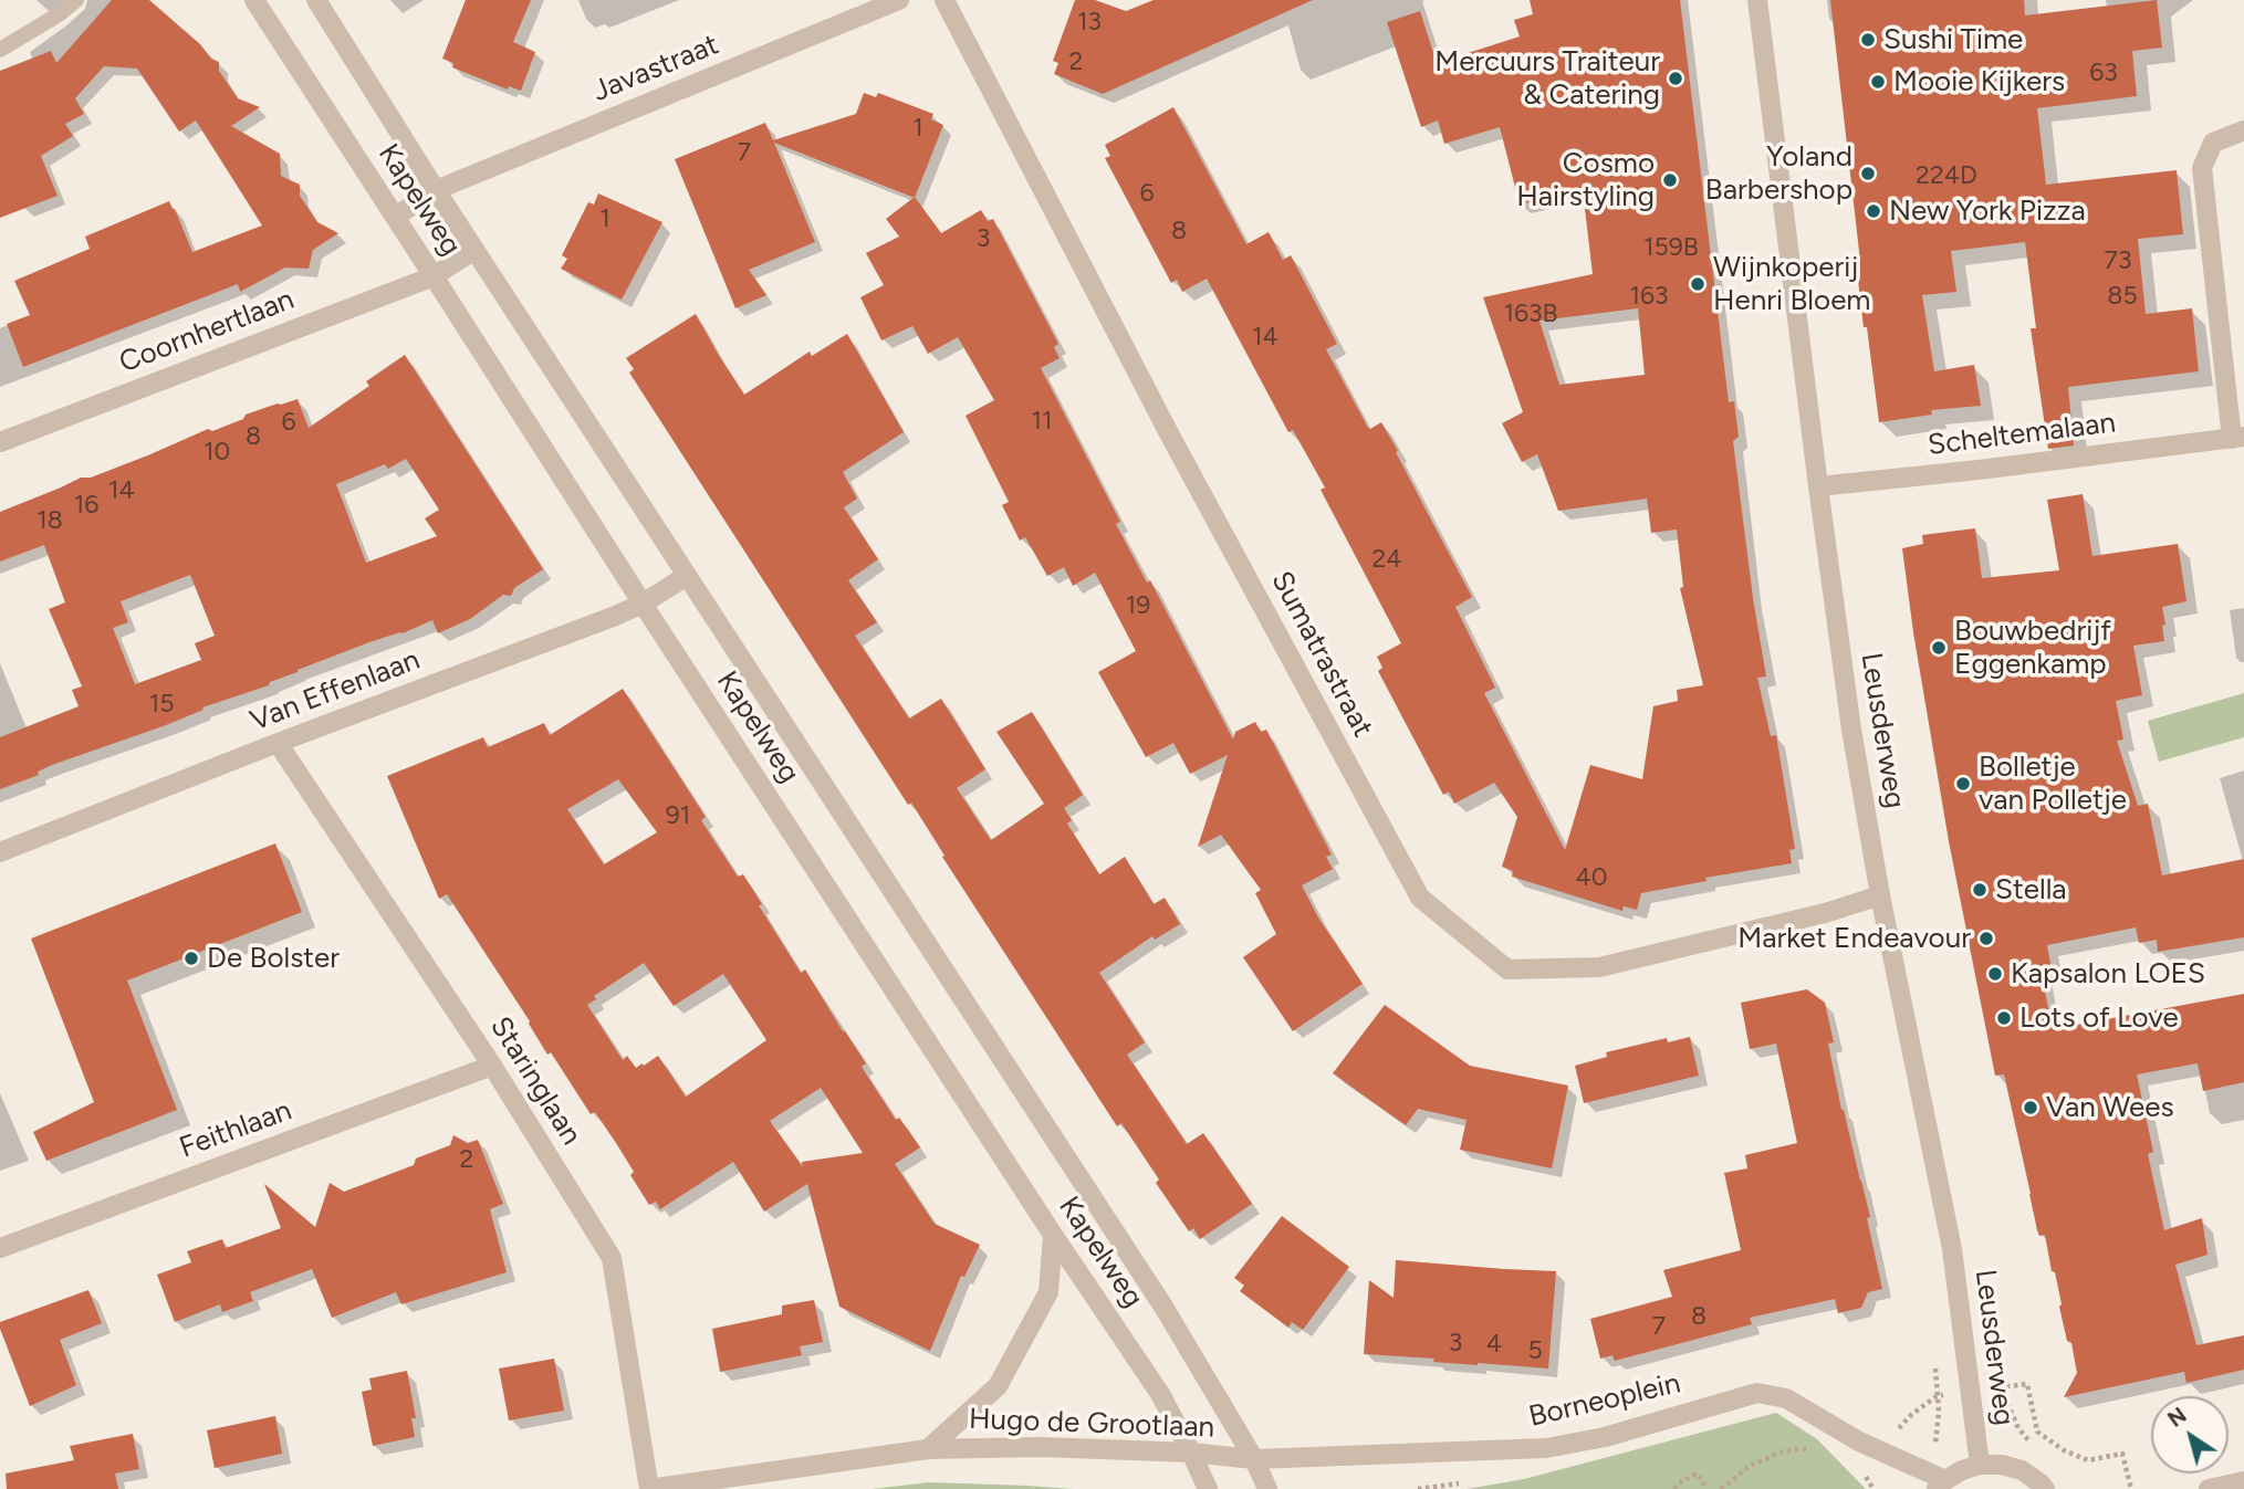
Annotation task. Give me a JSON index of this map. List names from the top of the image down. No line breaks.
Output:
{"streets":{"street":["Javastraat","Kapelweg","Coornhertlaan","Scheltemalaan","Sumatrastraat","Van Effenlaan","Leusderweg","Staringlaan","Feithlaan","Borneoplein","Hugo de Grootlaan"]},"crossings":[["Javastraat","Kapelweg"],["Kapelweg","Coornhertlaan"],["Kapelweg","Van Effenlaan"],["Kapelweg","Borneoplein"],["Kapelweg","Hugo de Grootlaan"],["Scheltemalaan","Leusderweg"],["Sumatrastraat","Leusderweg"],["Van Effenlaan","Staringlaan"],["Leusderweg","Borneoplein"],["Staringlaan","Feithlaan"],["Staringlaan","Hugo de Grootlaan"],["Borneoplein","Hugo de Grootlaan"]],"places":["Sushi Time","Mercuurs Traiteur & Catering","Mooie Kijkers","Yoland Barbershop","Cosmo Hairstyling","New York Pizza","Wijnkoperij Henri Bloem","Bouwbedrijf Eggenkamp","Bolletje van Polletje","Stella","Market Endeavour","De Bolster","Kapsalon LOES","Lots of Love","Van Wees"],"house_numbers":["13","2","63","1","7","224D","6","1","8","3","159B","73","163","85","163B","14","11","6","8","10","14","16","18","24","19","15","91","40","2","8","7","3","4","5"],"north":"top left"}
